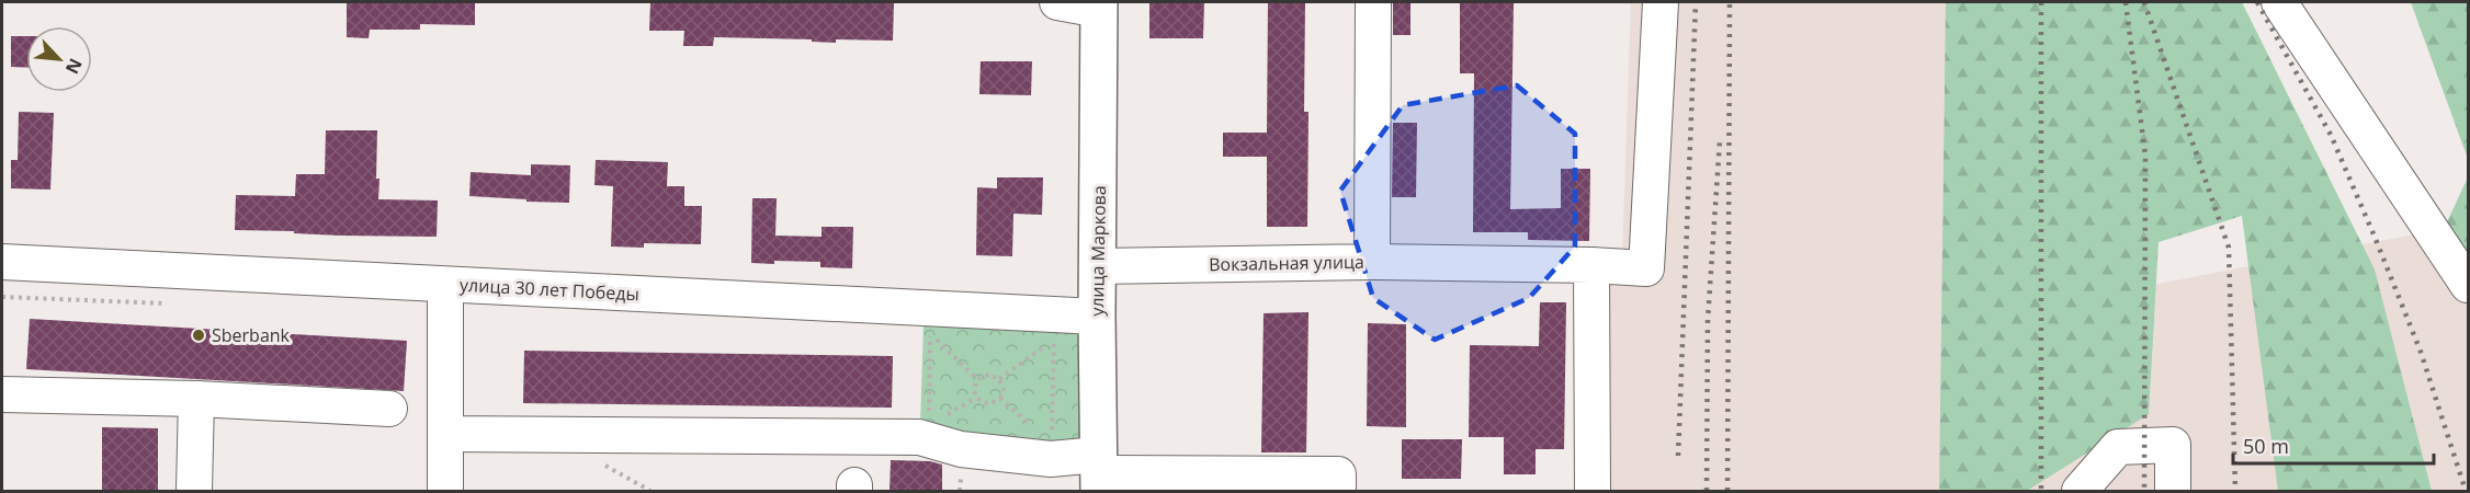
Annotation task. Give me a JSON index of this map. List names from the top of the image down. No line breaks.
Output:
{"streets":{"main road":["улица Маркова"],"street":["Вокзальная улица","улица 30 лет Победы"]},"crossings":[["улица Маркова","Вокзальная улица"],["улица Маркова","улица 30 лет Победы"]],"places":["Sberbank"],"scale_bar":"50 m","north":"bottom right"}
